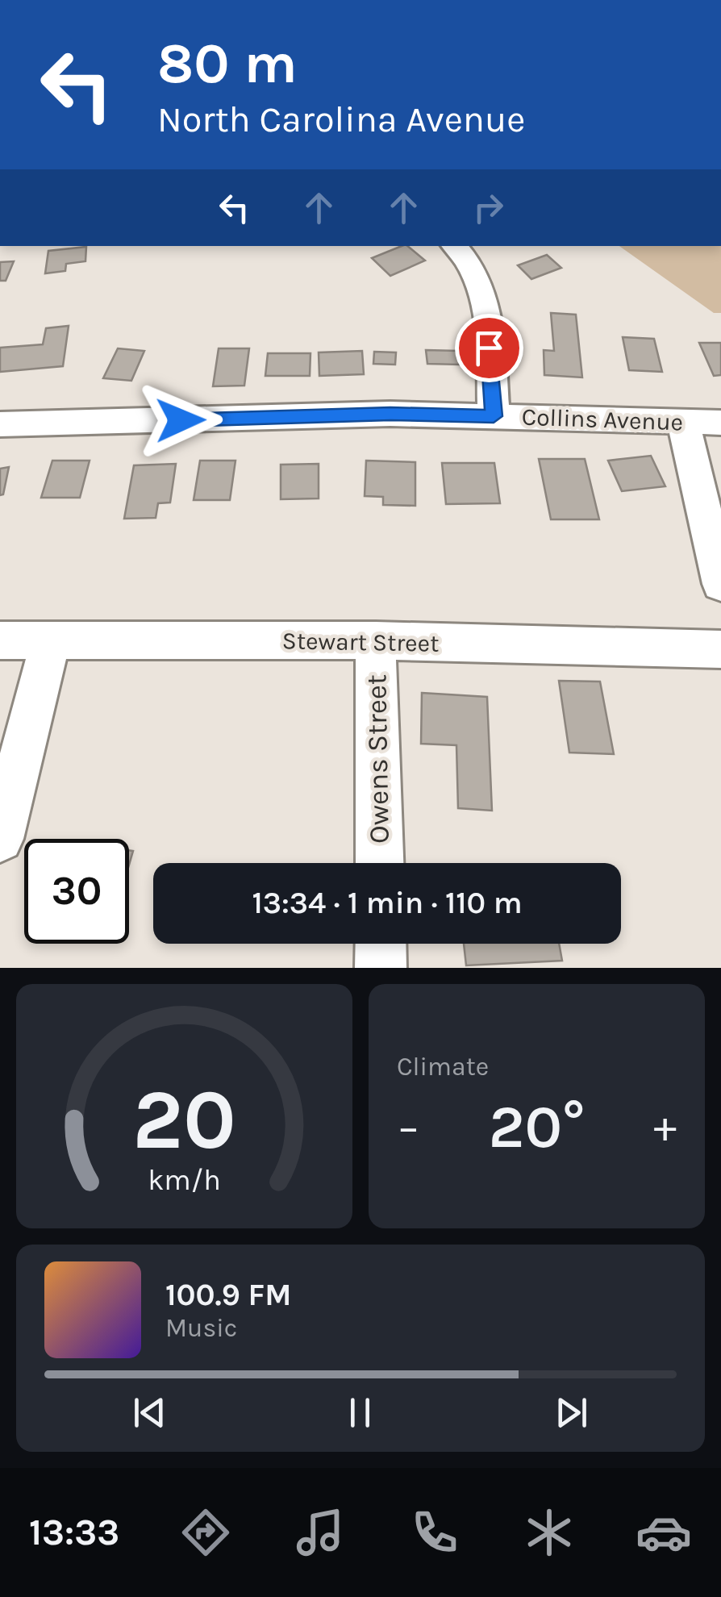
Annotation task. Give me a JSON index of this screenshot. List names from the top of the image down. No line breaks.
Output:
{"streets":{"street":["Collins Avenue","Stewart Street","Owens Street"]},"crossings":[["Stewart Street","Owens Street"]],"page":{"turn":["80 m","North Carolina Avenue"],"limit":"30","trip":"13:34 · 1 min · 110 m","tile":"Climate","heat":["−","20°","+"],"song":["100.9 FM","Music"],"tabs":"13:33","gauge":["20","km/h"]}}
